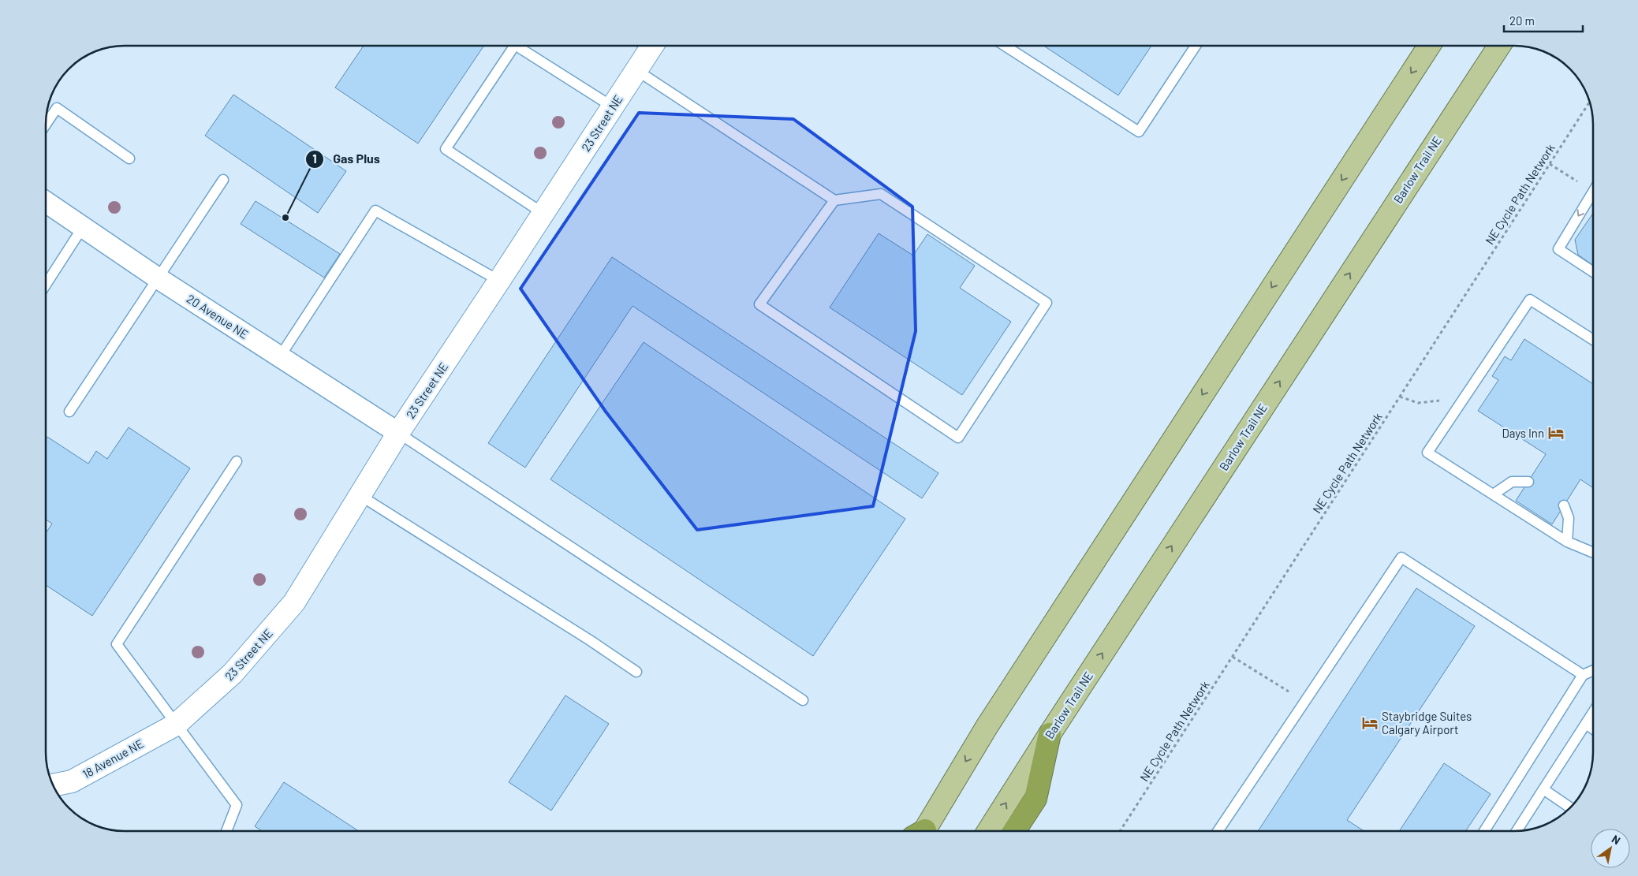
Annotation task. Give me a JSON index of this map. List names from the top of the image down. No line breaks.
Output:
{"streets":{"main road":["Barlow Trail NE"],"street":["23 Street NE","20 Avenue NE","18 Avenue NE"],"path":["NE Cycle Path Network"]},"crossings":[["23 Street NE","20 Avenue NE"],["23 Street NE","18 Avenue NE"]],"places":{"other":["Gas Plus"],"hotel":["Days Inn","Staybridge Suites Calgary Airport"]},"scale_bar":"20 m","north":"top right"}
